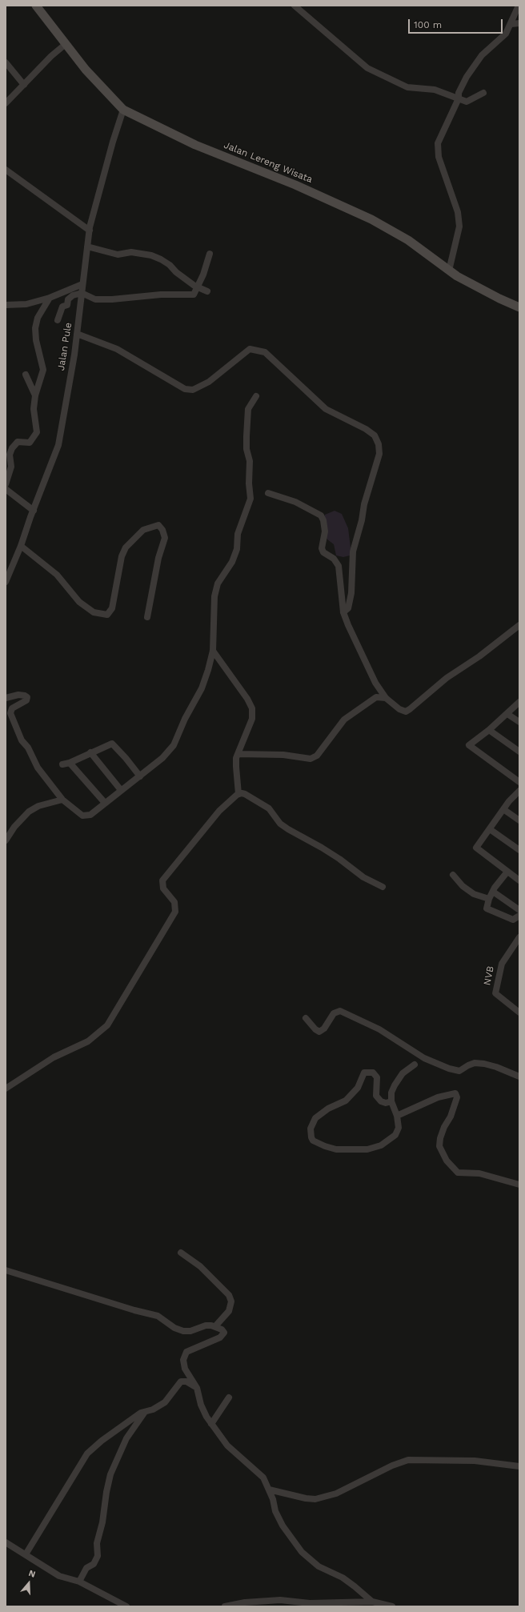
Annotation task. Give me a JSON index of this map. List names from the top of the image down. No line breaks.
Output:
{"streets":{"main road":["Jalan Lereng Wisata"],"street":["Jalan Pule","NVB"]},"crossings":[["Jalan Lereng Wisata","Jalan Pule"]],"scale_bar":"100 m","north":"top"}
